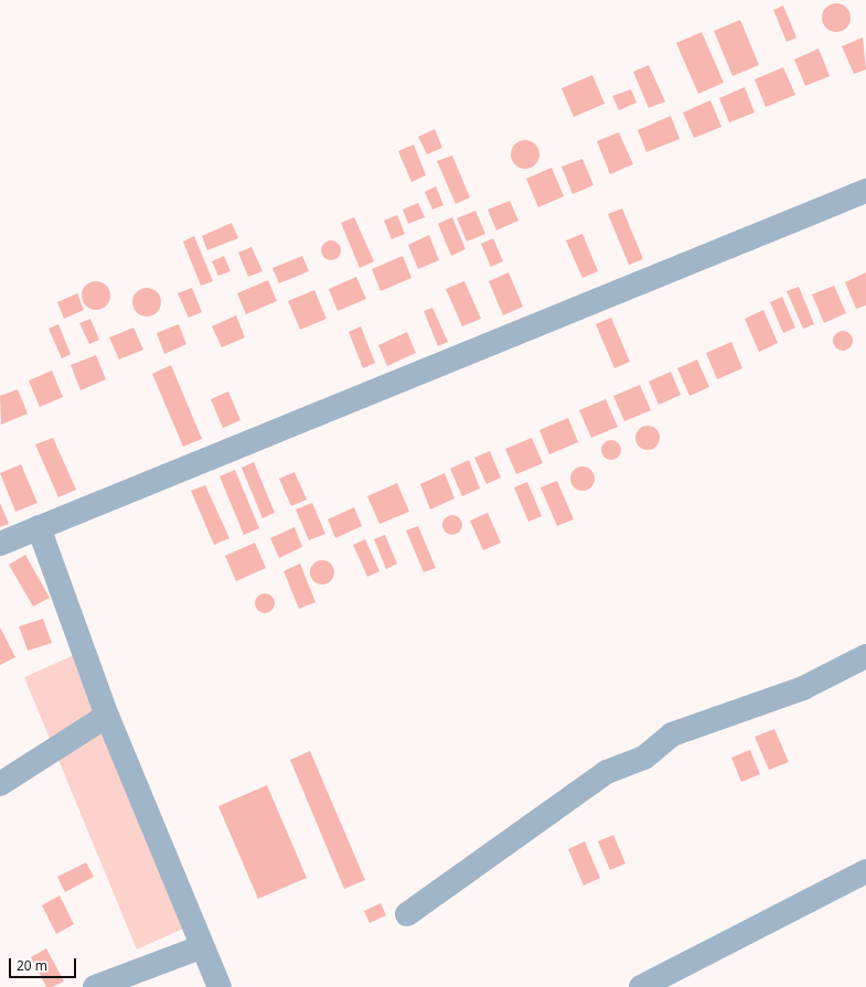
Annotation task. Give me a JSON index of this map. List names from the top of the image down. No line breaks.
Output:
{"scale_bar":"20 m"}
